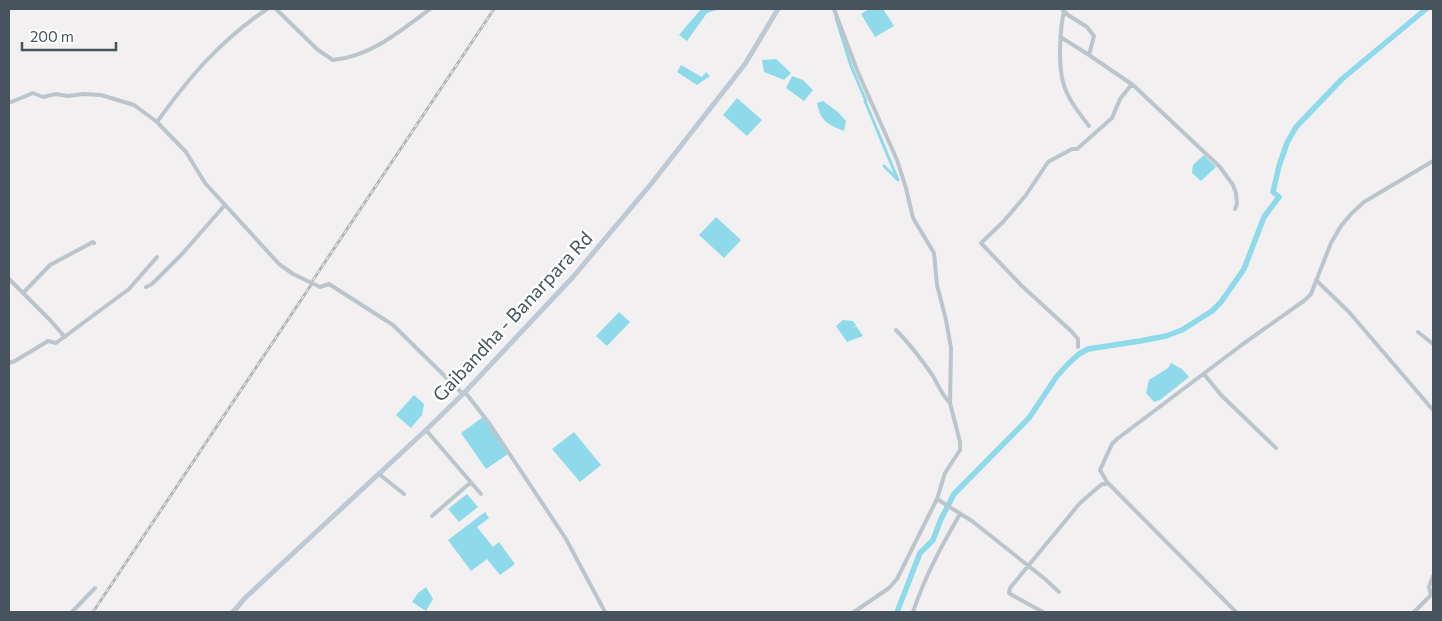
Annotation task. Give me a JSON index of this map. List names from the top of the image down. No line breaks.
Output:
{"streets":{"main road":["Gaibandha - Banarpara Rd"]},"scale_bar":"200 m"}
